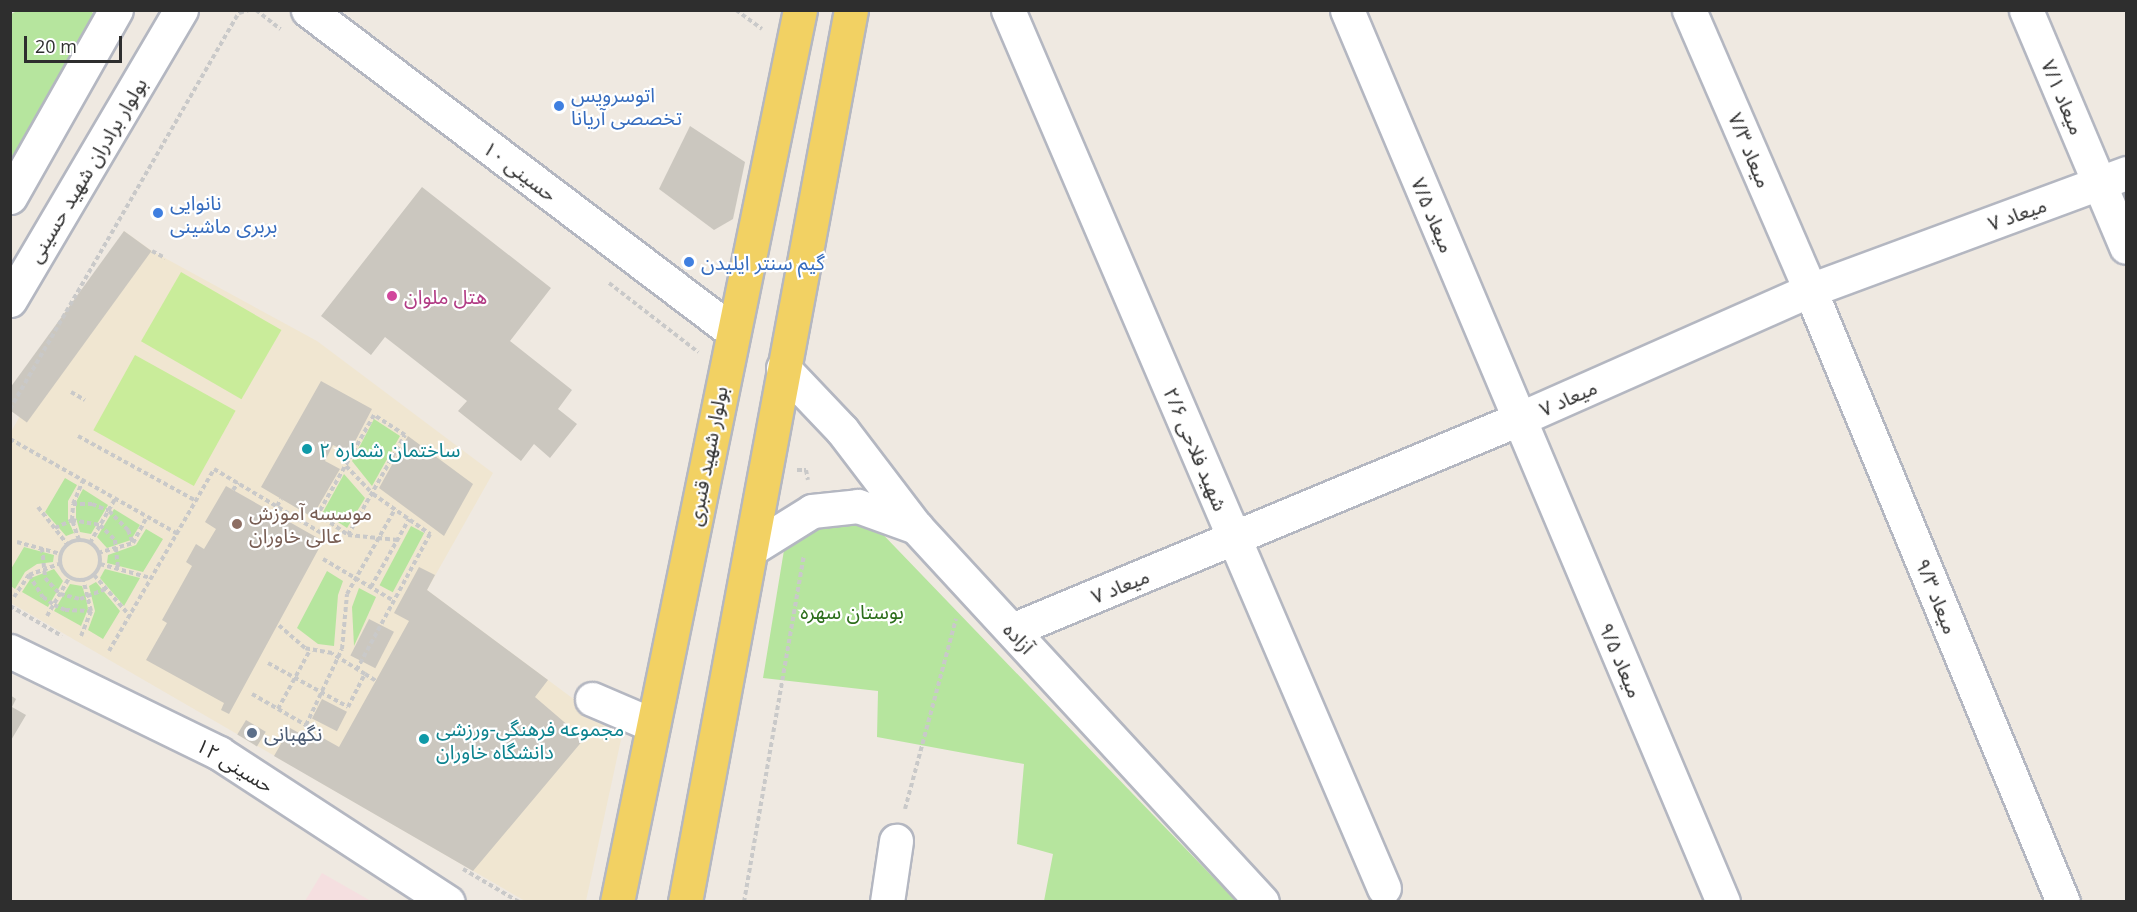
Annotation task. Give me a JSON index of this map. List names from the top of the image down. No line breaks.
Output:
{"streets":{"main road":["بولوار شهید قنبری"],"street":["میعاد ۷/۱","میعاد ۷/۳","بولوار برادران شهید حسینی","حسینی ۱۰","میعاد ۷","میعاد ۷/۵","شهید فلاحی ۲/۶","میعاد ۹/۳","آزاده","میعاد ۹/۵","حسینی ۱۲"]},"crossings":[["میعاد ۷/۱","میعاد ۷"],["میعاد ۷/۳","میعاد ۷"],["میعاد ۷/۳","میعاد ۹/۳"],["حسینی ۱۰","بولوار شهید قنبری"],["میعاد ۷","میعاد ۷/۵"],["میعاد ۷","شهید فلاحی ۲/۶"],["میعاد ۷","میعاد ۹/۳"],["میعاد ۷","آزاده"],["میعاد ۷","میعاد ۹/۵"],["میعاد ۷/۵","میعاد ۹/۵"]],"parks":["بوستان سهره"],"places":["اتوسرویس تخصصی آریانا","نانوایی بربری ماشینی","گیم سنتر ایلیدن","هتل ملوان","ساختمان شماره ۲","موسسه آموزش عالی خاوران","نگهبانی","مجموعه فرهنگی-ورزشی دانشگاه خاوران"],"scale_bar":"20 m"}
